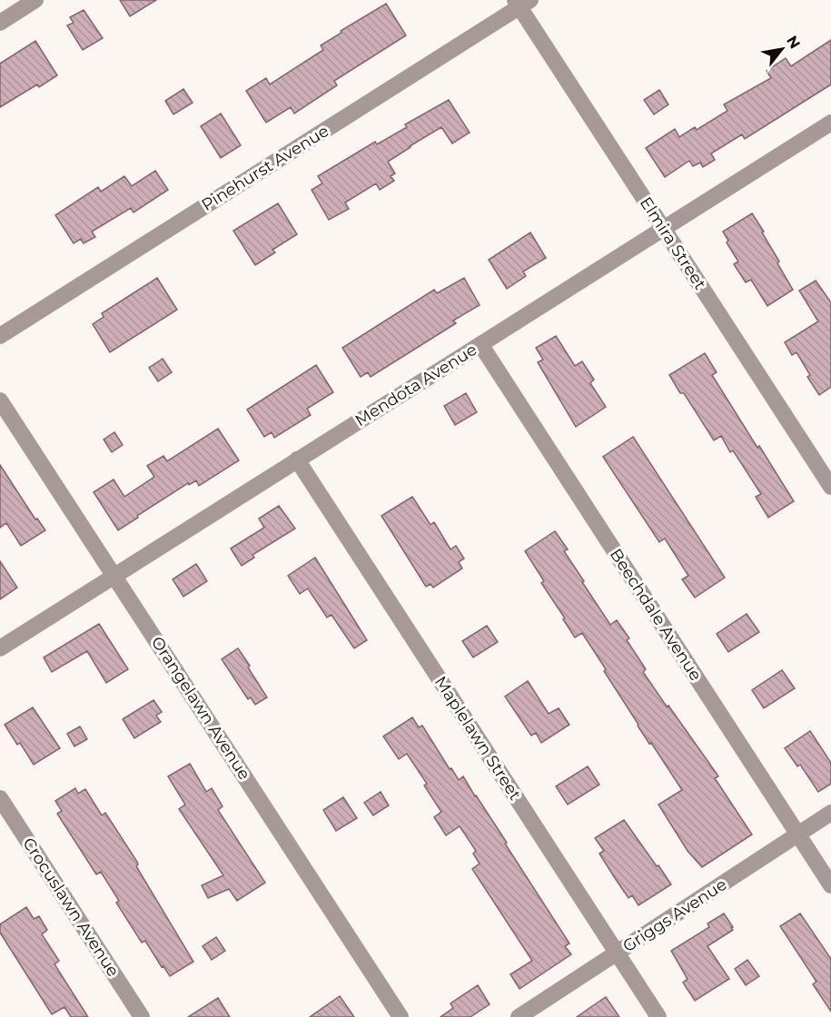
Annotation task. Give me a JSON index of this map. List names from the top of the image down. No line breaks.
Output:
{"streets":{"street":["Pinehurst Avenue","Elmira Street","Mendota Avenue","Beechdale Avenue","Orangelawn Avenue","Maplelawn Street","Crocuslawn Avenue","Griggs Avenue"]},"crossings":[["Pinehurst Avenue","Elmira Street"],["Elmira Street","Mendota Avenue"],["Mendota Avenue","Beechdale Avenue"],["Mendota Avenue","Orangelawn Avenue"],["Mendota Avenue","Maplelawn Street"],["Beechdale Avenue","Griggs Avenue"],["Maplelawn Street","Griggs Avenue"]],"north":"top right"}
